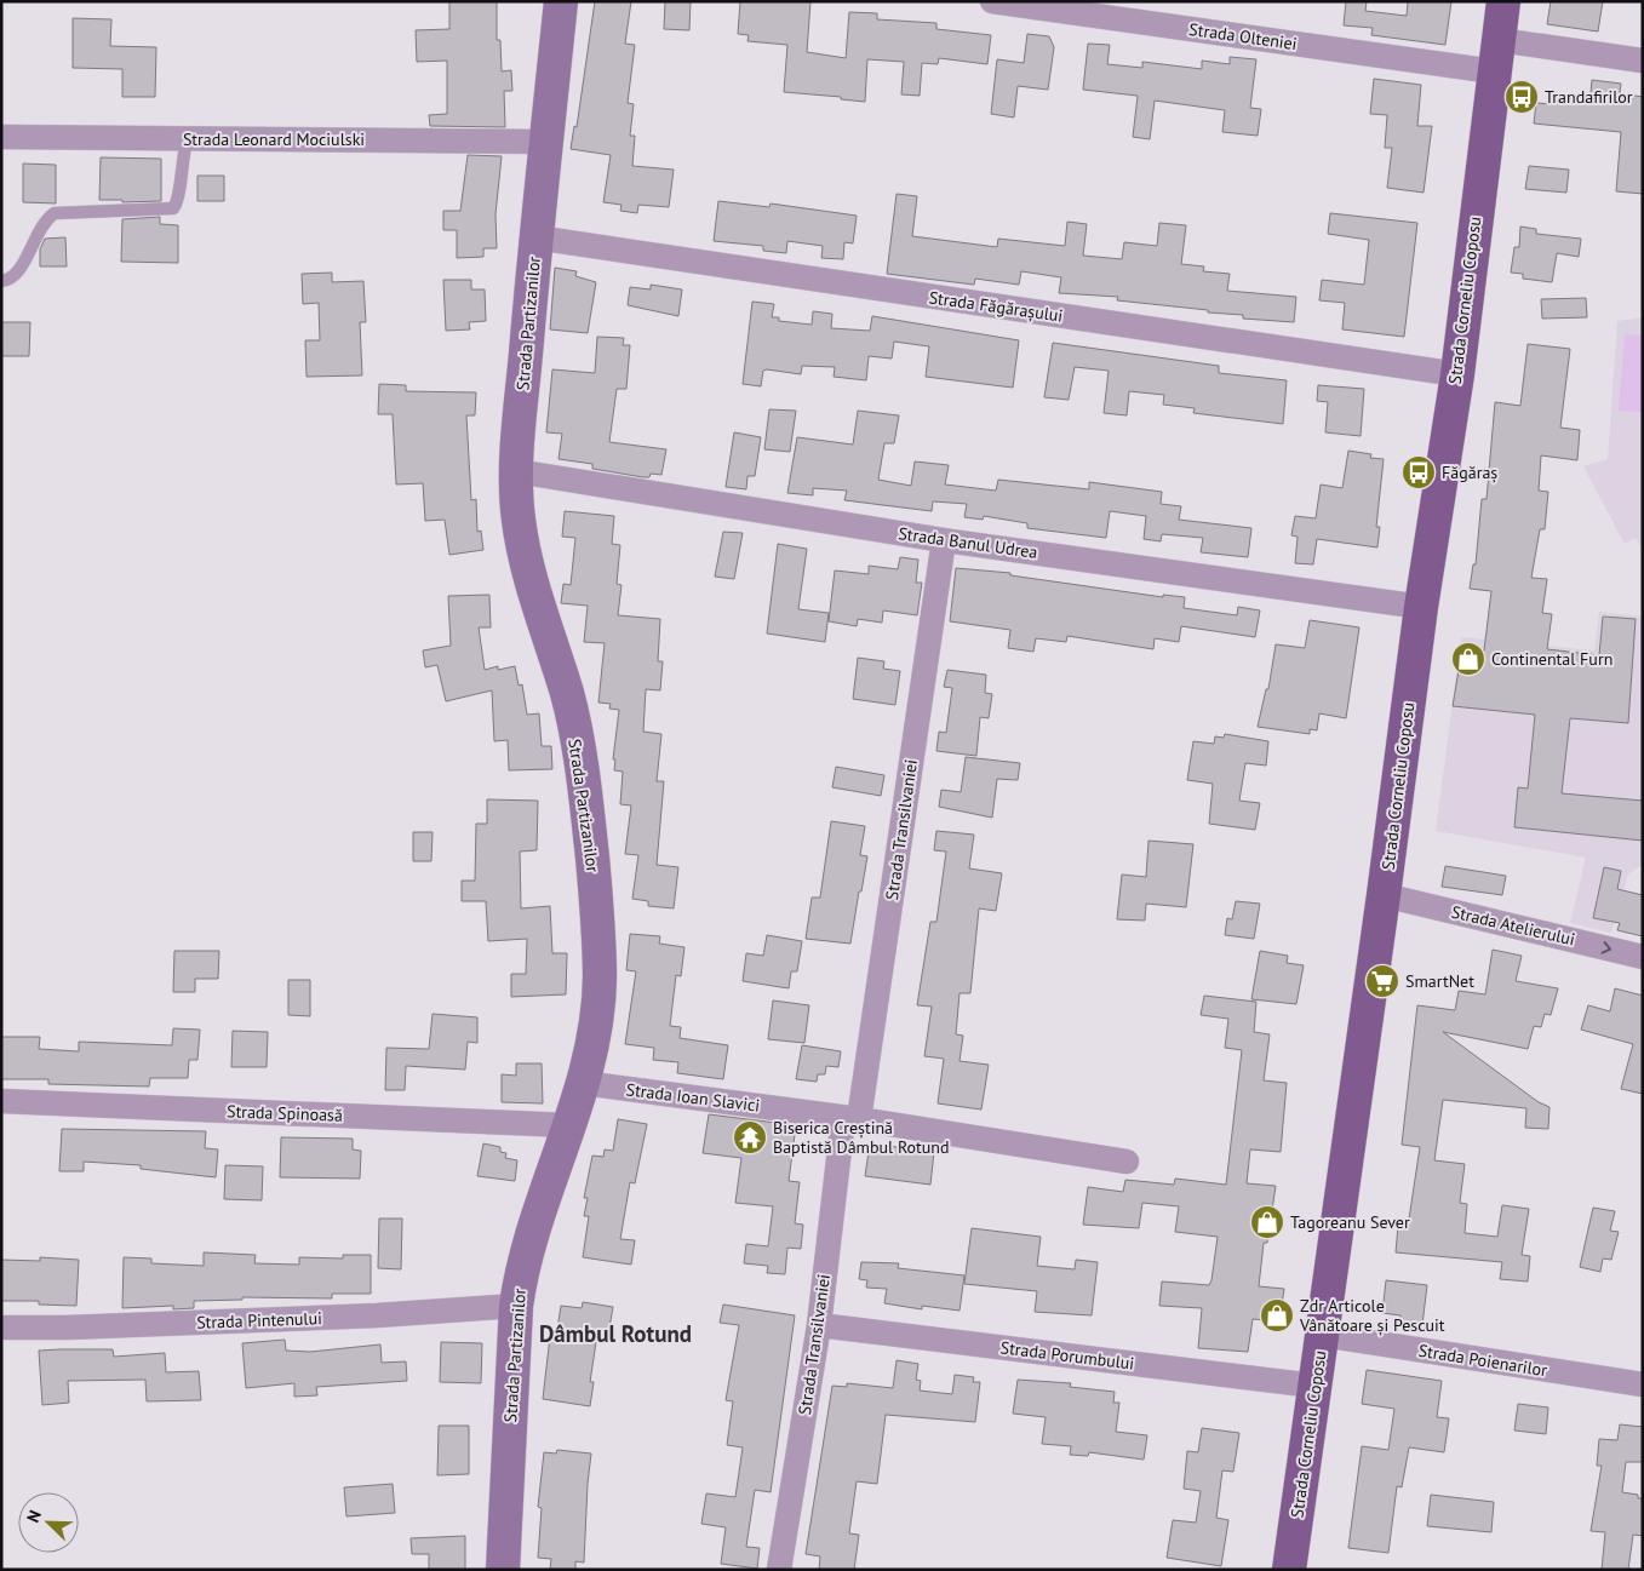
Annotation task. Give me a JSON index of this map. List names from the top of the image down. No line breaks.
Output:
{"streets":{"main road":["Strada Corneliu Coposu"],"street":["Strada Olteniei","Strada Leonard Mociulski","Strada Făgărașului","Strada Partizanilor","Strada Banul Udrea","Strada Transilvaniei","Strada Atelierului","Strada Ioan Slavici","Strada Spinoasă","Strada Pintenului","Strada Porumbului","Strada Poienarilor"]},"crossings":[["Strada Olteniei","Strada Corneliu Coposu"],["Strada Leonard Mociulski","Strada Partizanilor"],["Strada Corneliu Coposu","Strada Făgărașului"],["Strada Corneliu Coposu","Strada Banul Udrea"],["Strada Corneliu Coposu","Strada Atelierului"],["Strada Corneliu Coposu","Strada Porumbului"],["Strada Corneliu Coposu","Strada Poienarilor"],["Strada Făgărașului","Strada Partizanilor"],["Strada Partizanilor","Strada Banul Udrea"],["Strada Partizanilor","Strada Ioan Slavici"],["Strada Partizanilor","Strada Spinoasă"],["Strada Partizanilor","Strada Pintenului"],["Strada Banul Udrea","Strada Transilvaniei"],["Strada Transilvaniei","Strada Ioan Slavici"],["Strada Transilvaniei","Strada Porumbului"]],"one_way":["Strada Atelierului"],"districts":["Dâmbul Rotund"],"places":{"bus stop":["Trandafirilor","Făgăraș"],"shop":["Continental Furn","Tagoreanu Sever","Zdr Articole Vânătoare și Pescuit"],"supermarket":["SmartNet"],"temple":["Biserica Creștină Baptistă Dâmbul Rotund"]},"north":"top left"}
